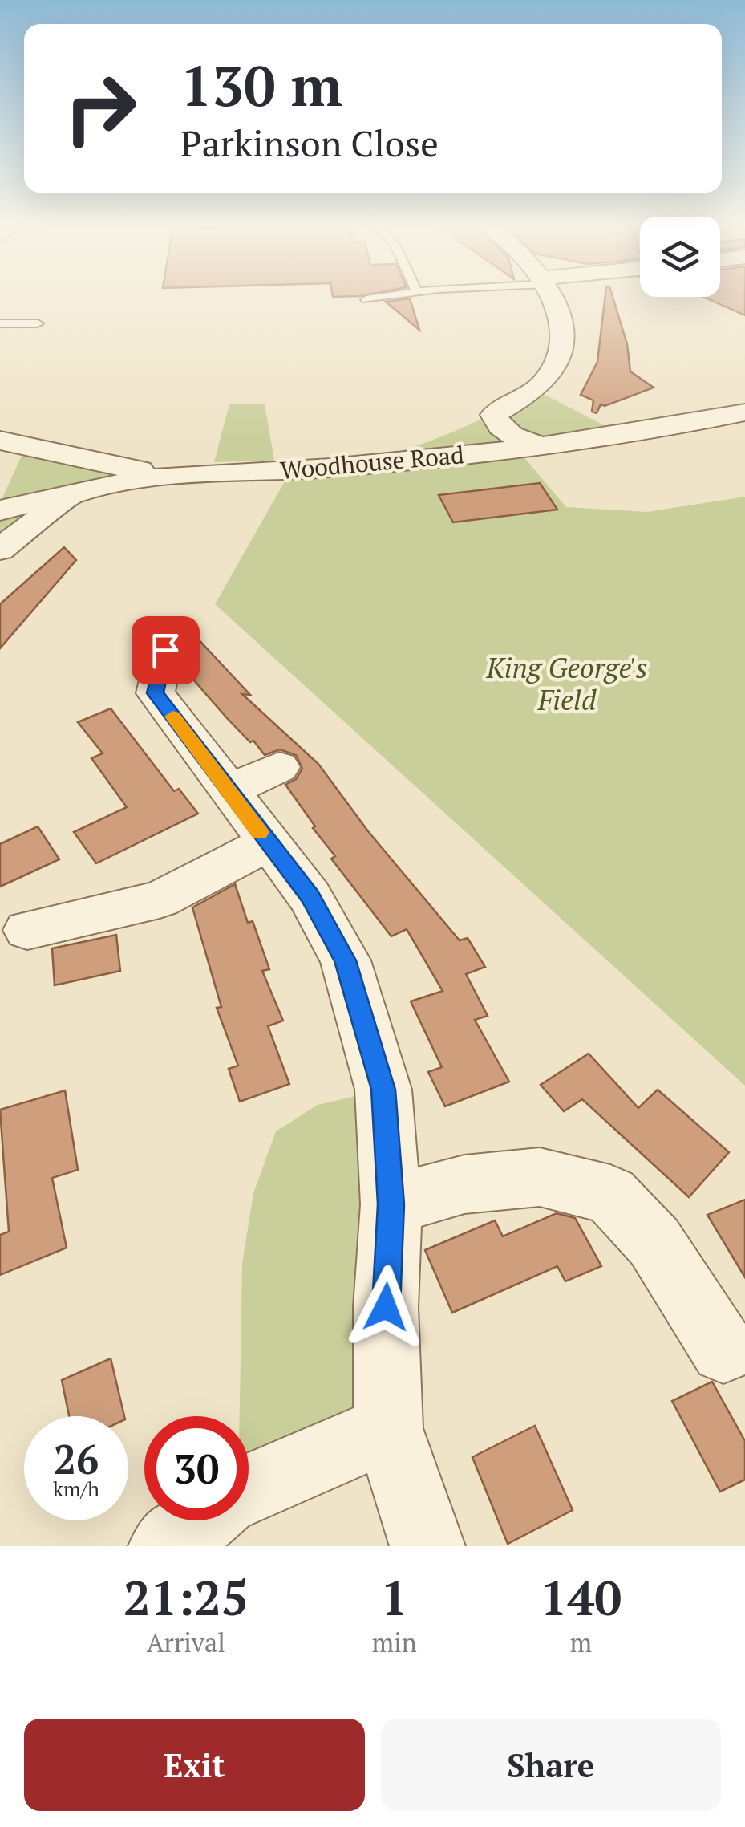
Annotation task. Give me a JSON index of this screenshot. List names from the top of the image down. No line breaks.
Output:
{"streets":{"street":["Woodhouse Road"]},"parks":["King George's Field"],"page":{"turn":["130 m","Parkinson Close"],"speed":"26 km/h","limit":"30","eta":["21:25","Arrival","1","min","140","m"],"buttons":["Exit","Share"]}}
